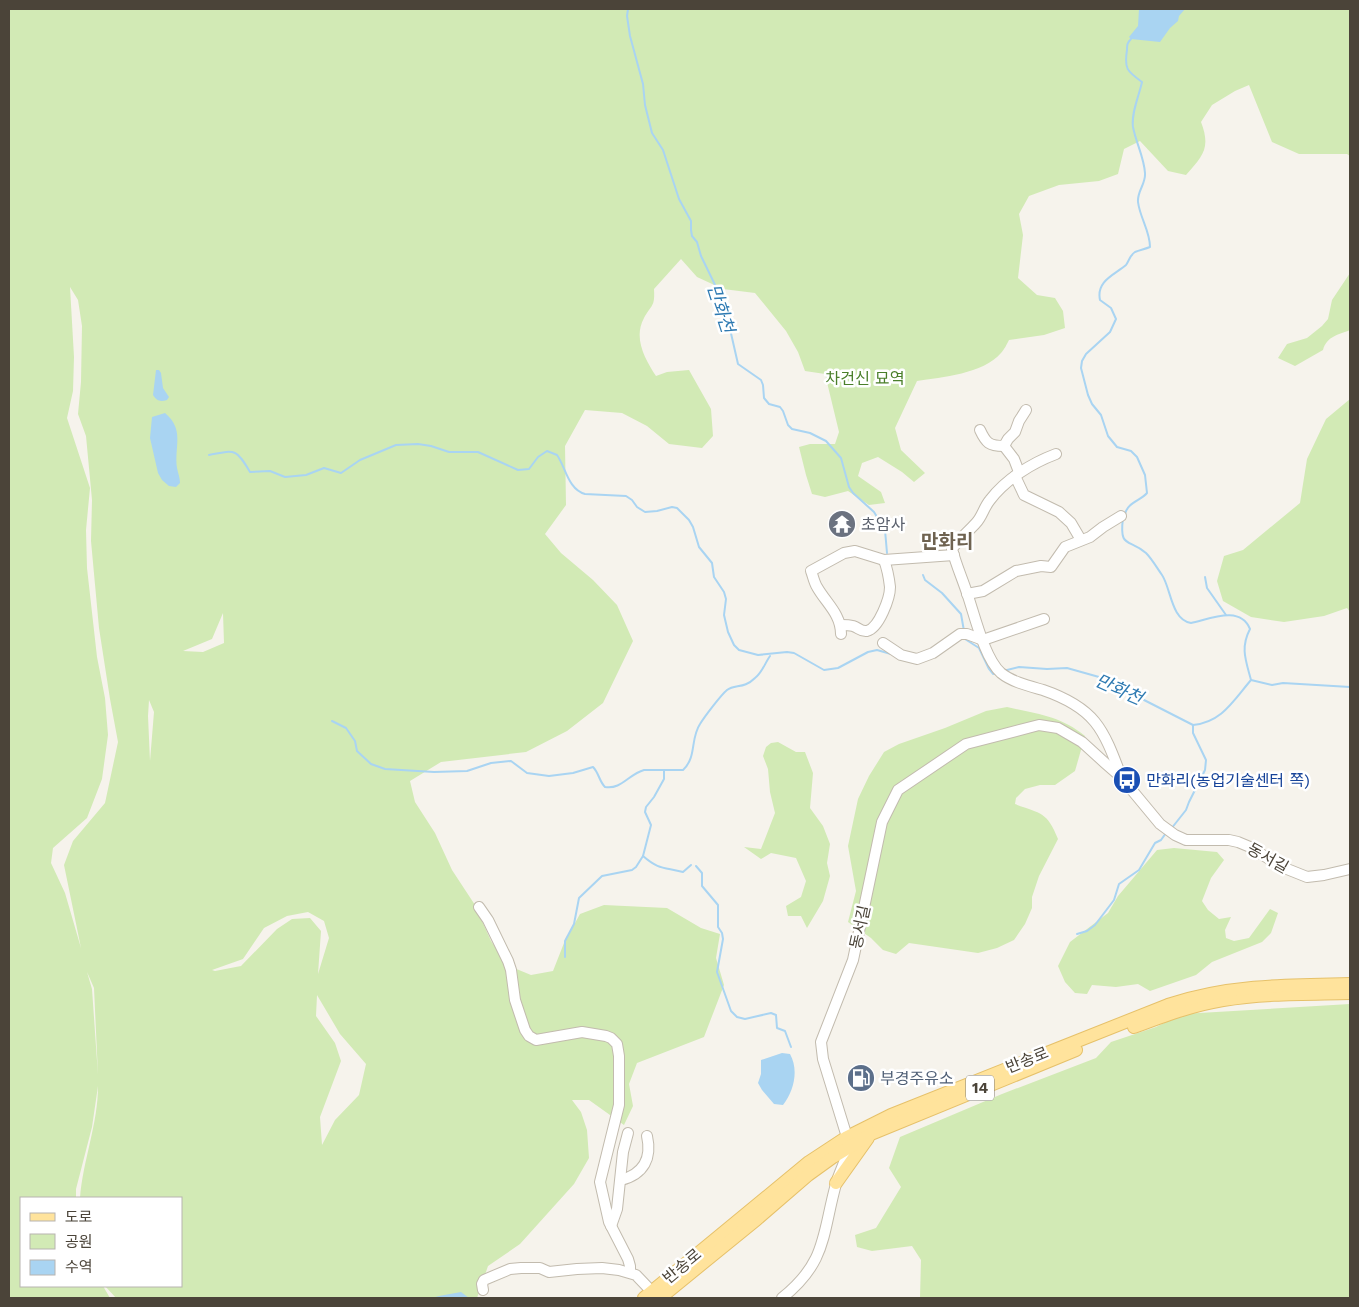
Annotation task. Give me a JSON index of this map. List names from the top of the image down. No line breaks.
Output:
{"streets":{"main road":["반송로","14"],"street":["동서길"]},"crossings":[["동서길","반송로"]],"districts":["만화리"],"water":["만화천"],"parks":["차건신 묘역"],"places":{"temple":["초암사"],"bus stop":["만화리(농업기술센터 쪽)"],"fuel station":["부경주유소"]},"legend":["도로","공원","수역"]}
